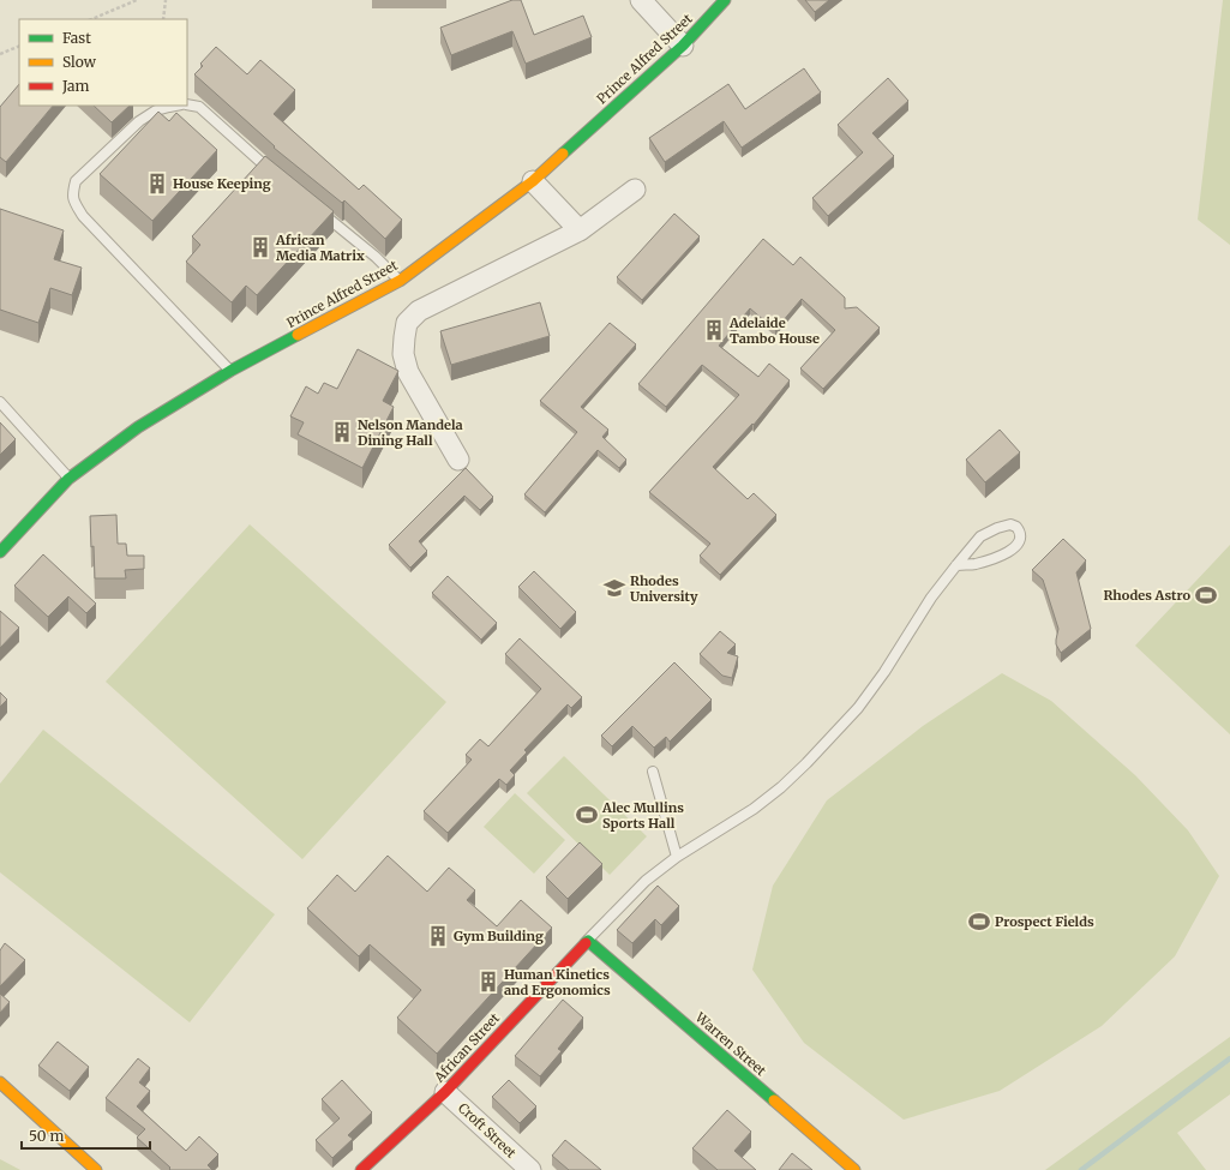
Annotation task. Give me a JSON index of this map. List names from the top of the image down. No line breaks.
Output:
{"streets":{"street":["Prince Alfred Street","Warren Street","African Street","Croft Street"]},"crossings":[["Warren Street","African Street"],["African Street","Croft Street"]],"places":{"building":["House Keeping","African Media Matrix","Adelaide Tambo House","Nelson Mandela Dining Hall","Gym Building","Human Kinetics and Ergonomics"],"school or university":["Rhodes University"],"sports":["Rhodes Astro","Alec Mullins Sports Hall","Prospect Fields"]},"legend":["Fast","Slow","Jam"],"scale_bar":"50 m"}
